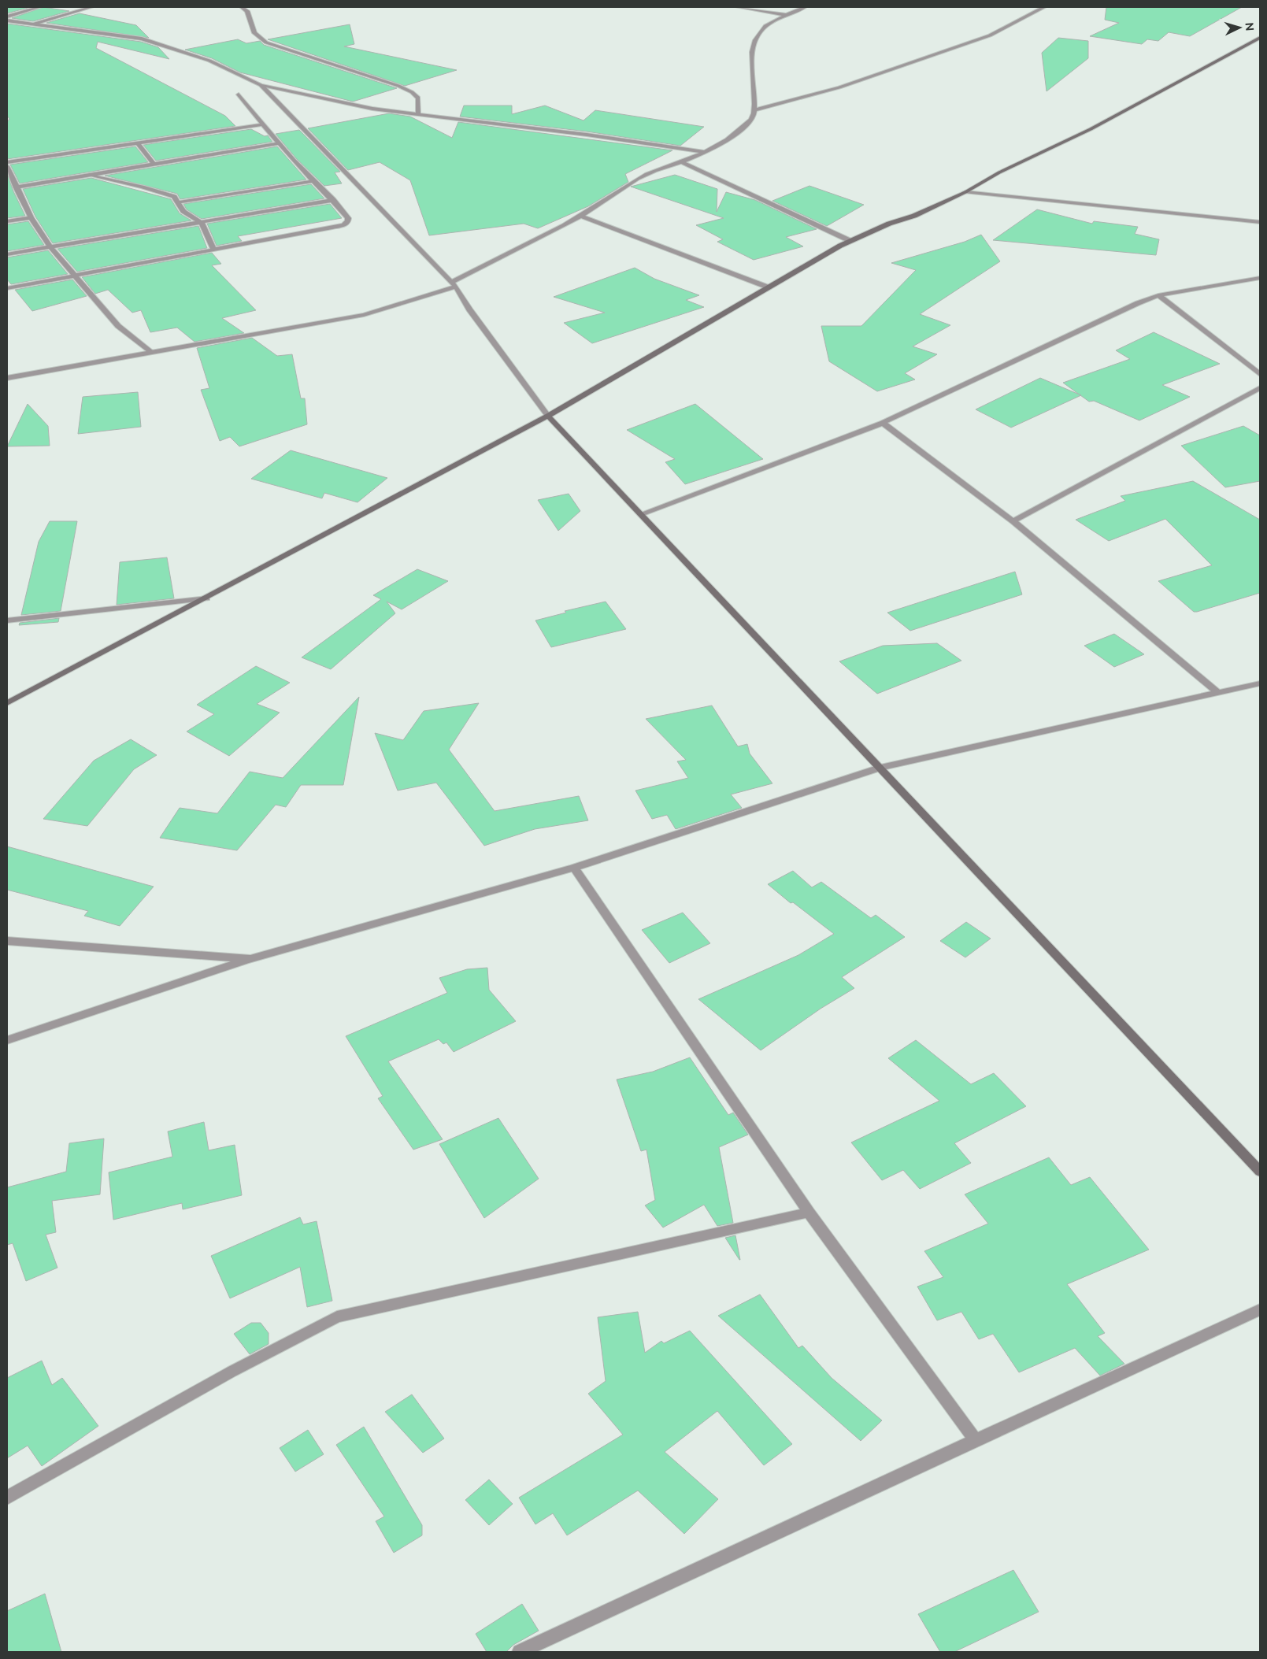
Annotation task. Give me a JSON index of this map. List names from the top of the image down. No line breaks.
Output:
{"north":"right"}
